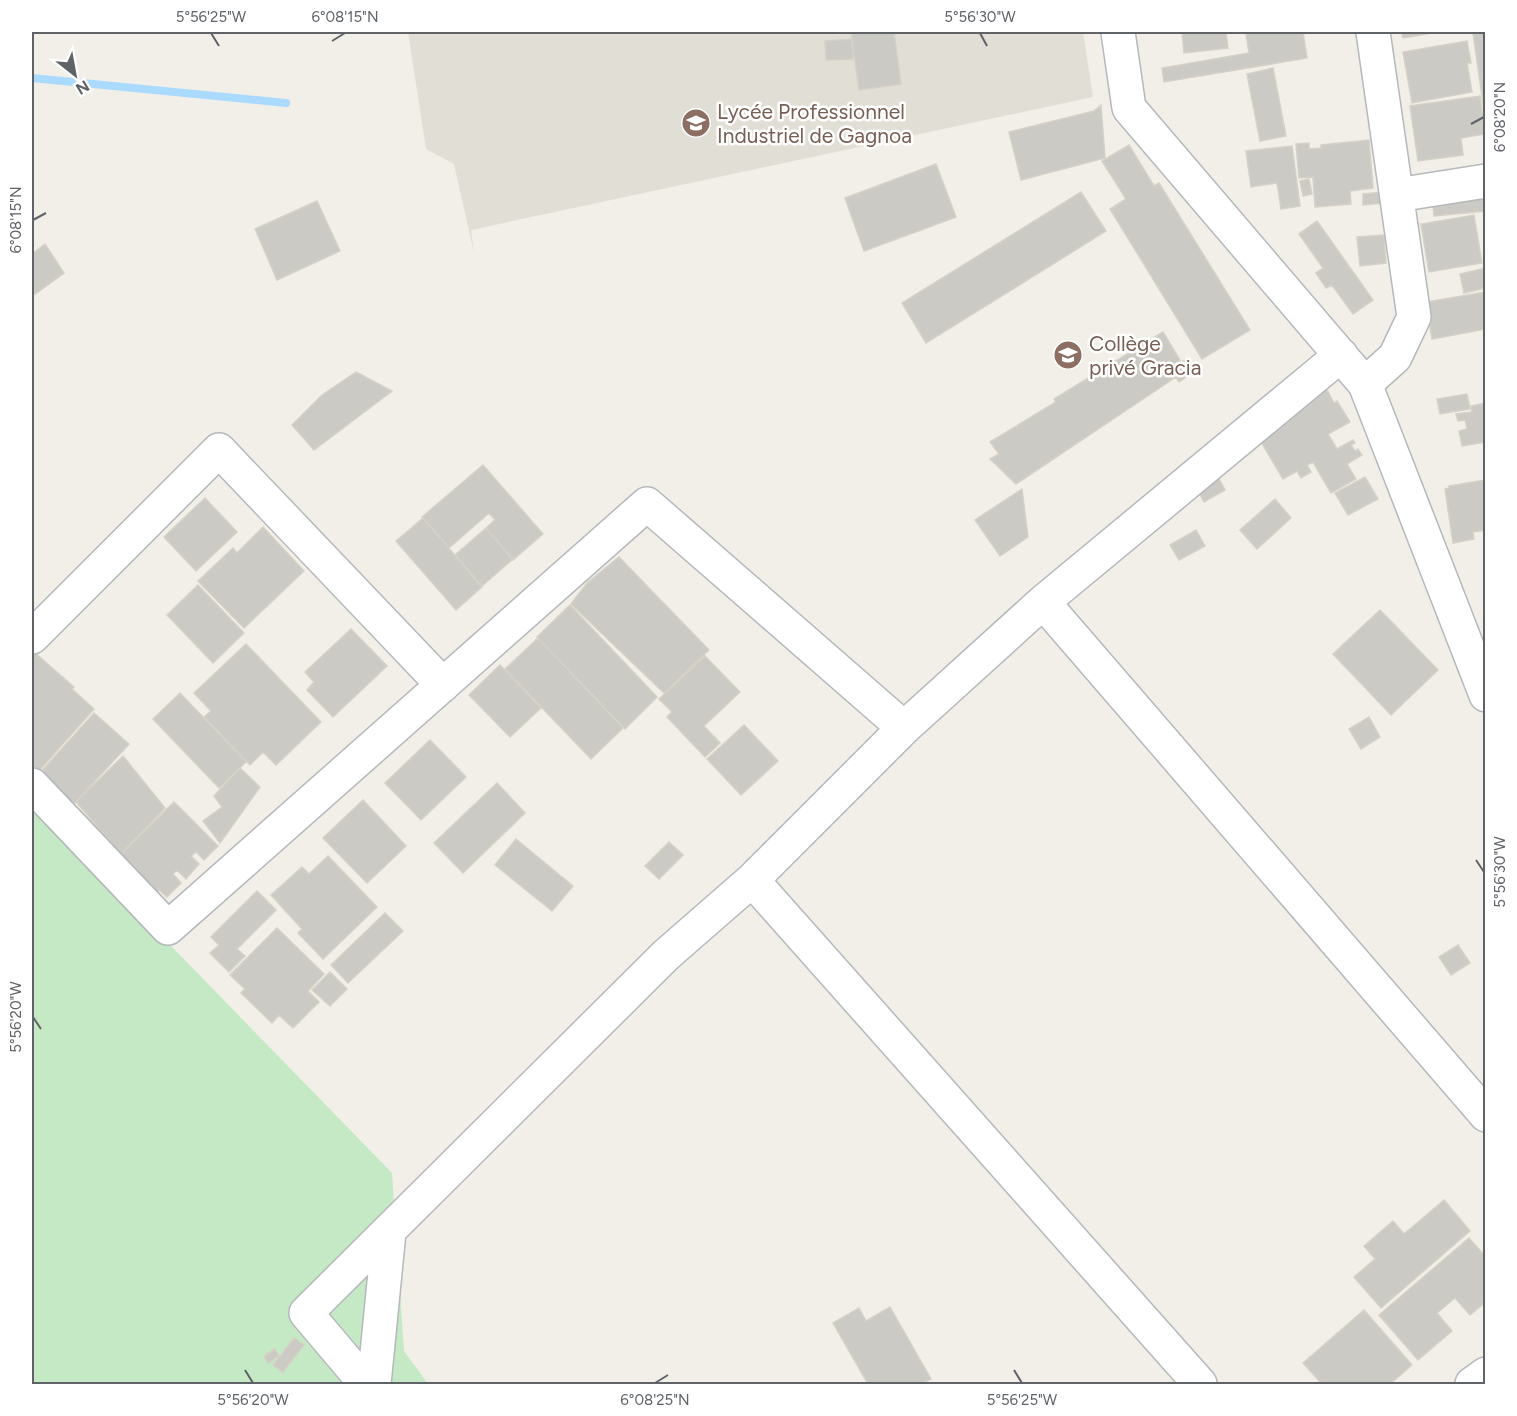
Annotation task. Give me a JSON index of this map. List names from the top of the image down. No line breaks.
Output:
{"places":{"school or university":["Lycée Professionnel Industriel de Gagnoa","Collège privé Gracia"]},"north":"bottom right","coordinates":["5°56'25\"W","6°08'15\"N","5°56'30\"W","6°08'20\"N","5°56'20\"W","6°08'25\"N"]}
